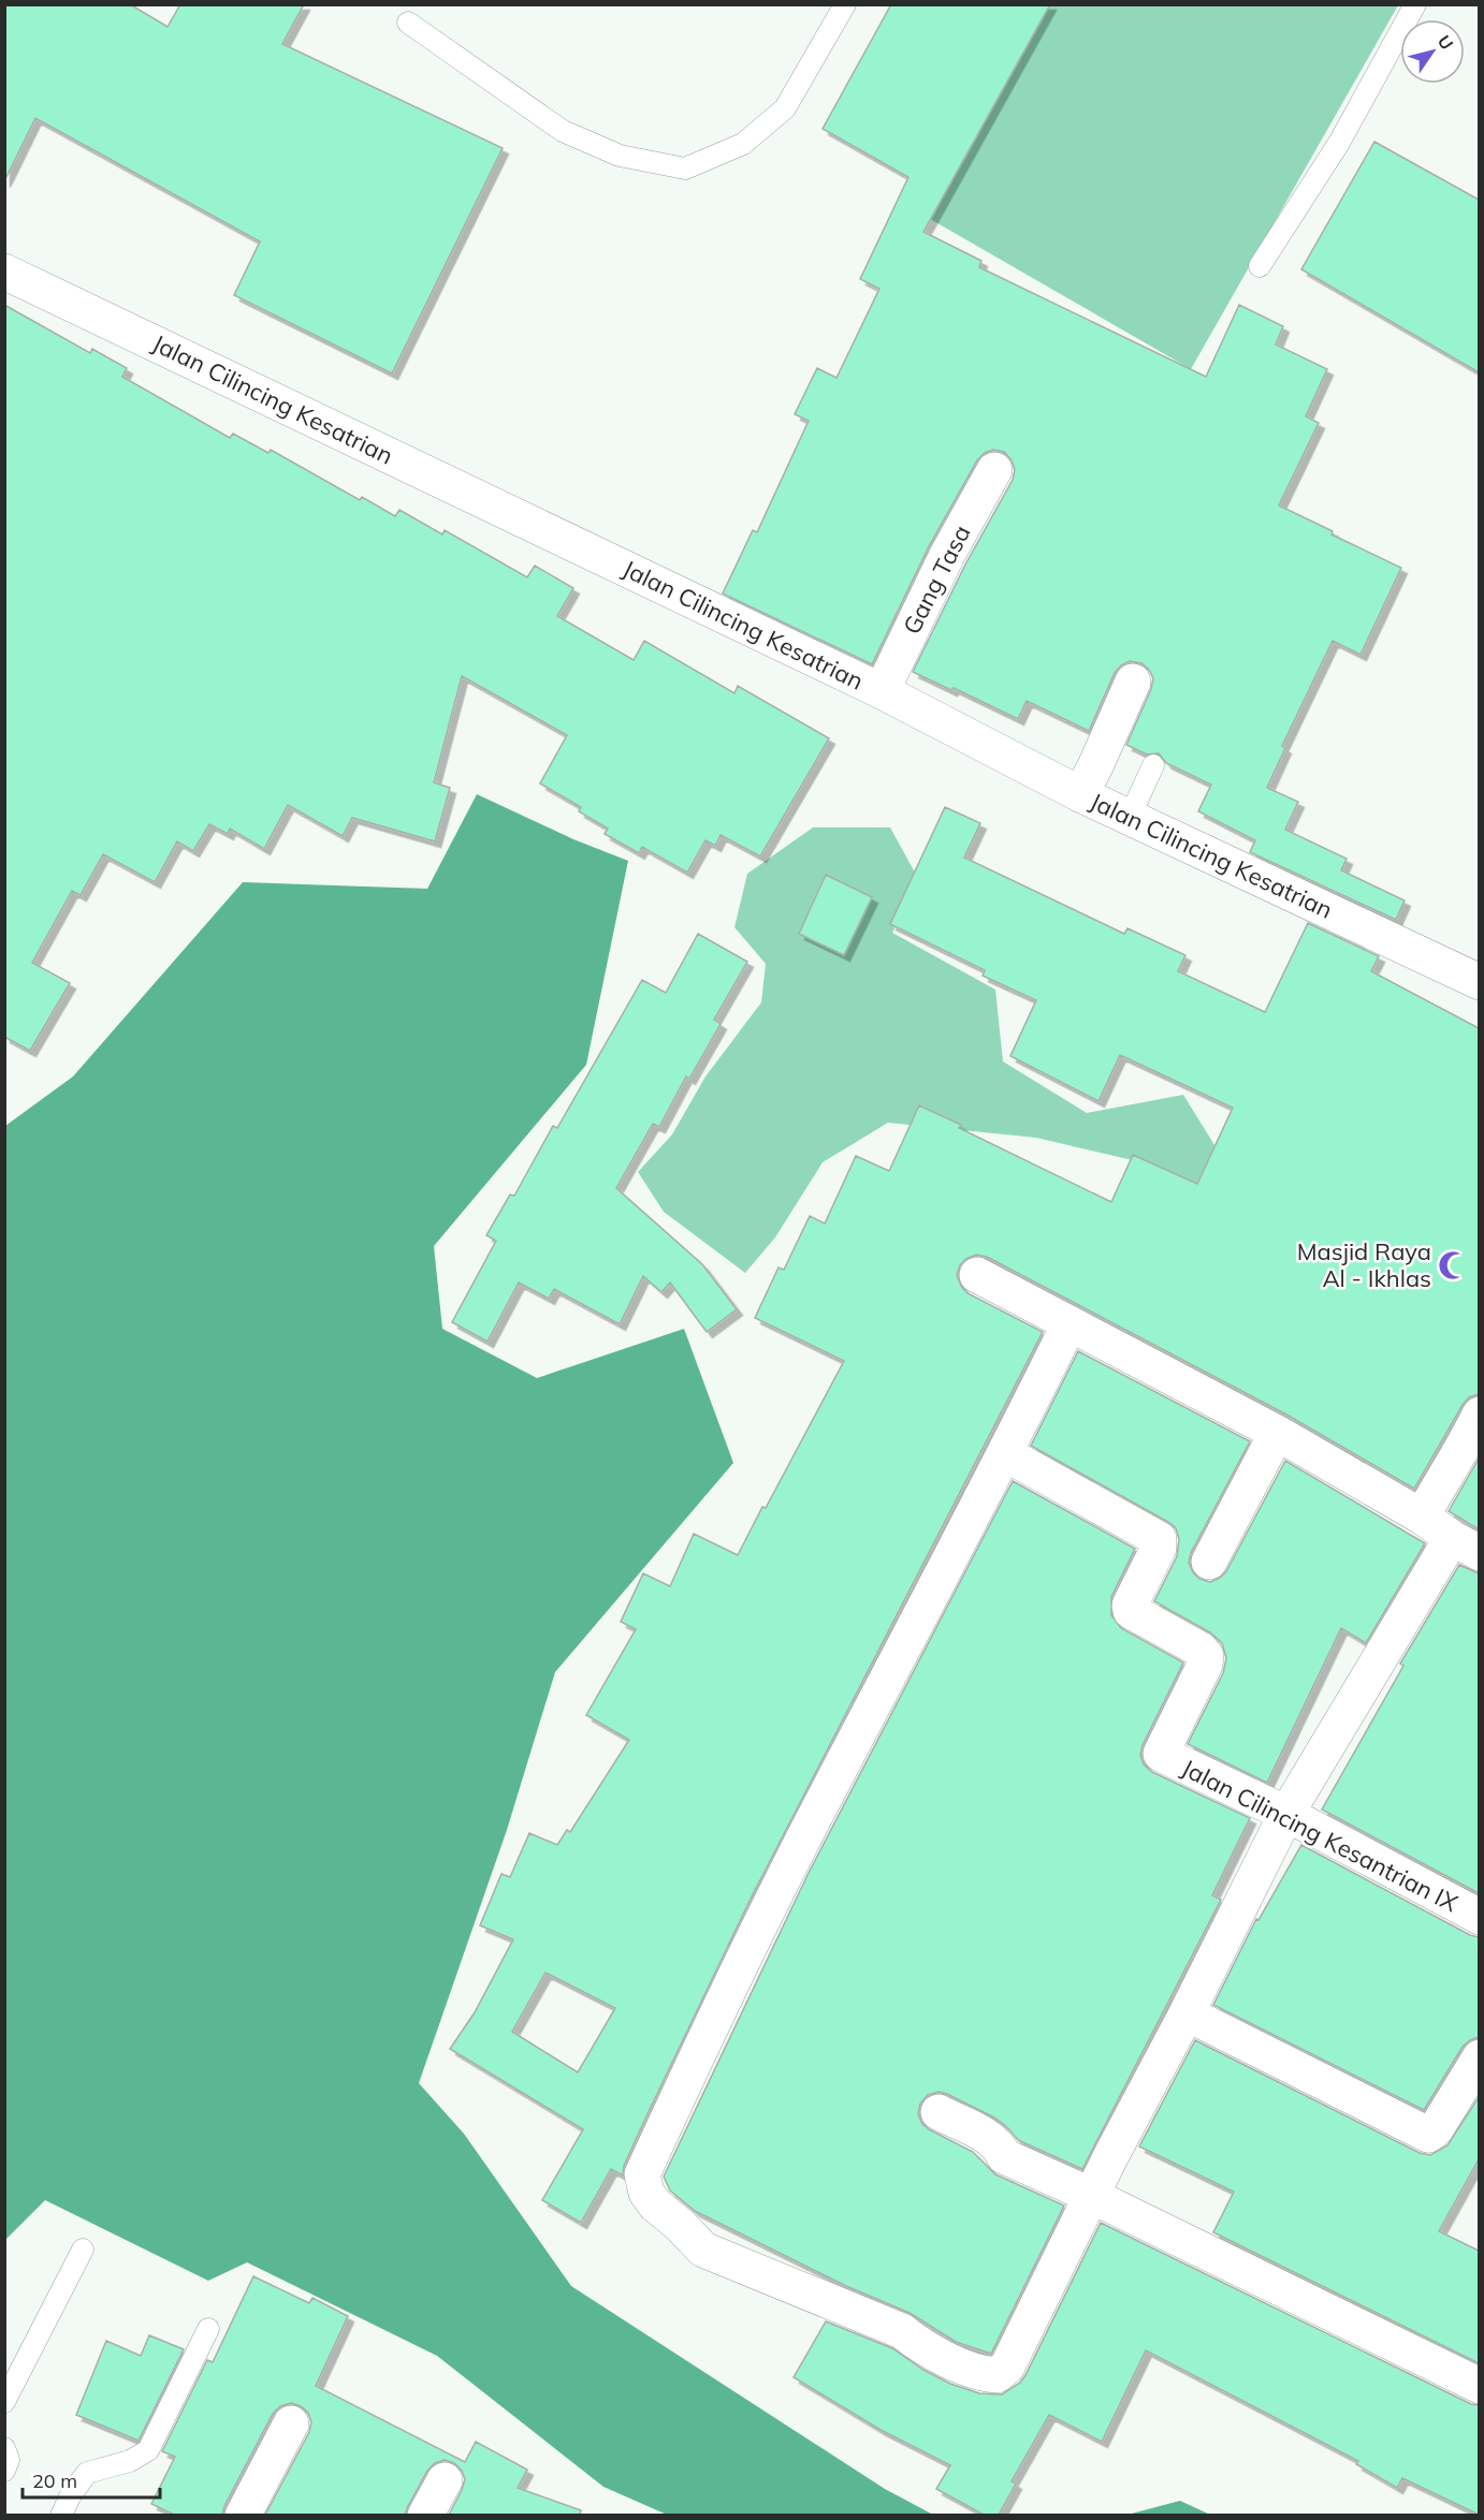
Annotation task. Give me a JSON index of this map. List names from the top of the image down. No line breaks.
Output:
{"streets":{"street":["Jalan Cilincing Kesatrian","Gang Tasa","Jalan Cilincing Kesantrian IX"]},"crossings":[["Jalan Cilincing Kesatrian","Gang Tasa"]],"places":{"mosque":["Masjid Raya Al - Ikhlas"]},"scale_bar":"20 m","north":"top right"}
